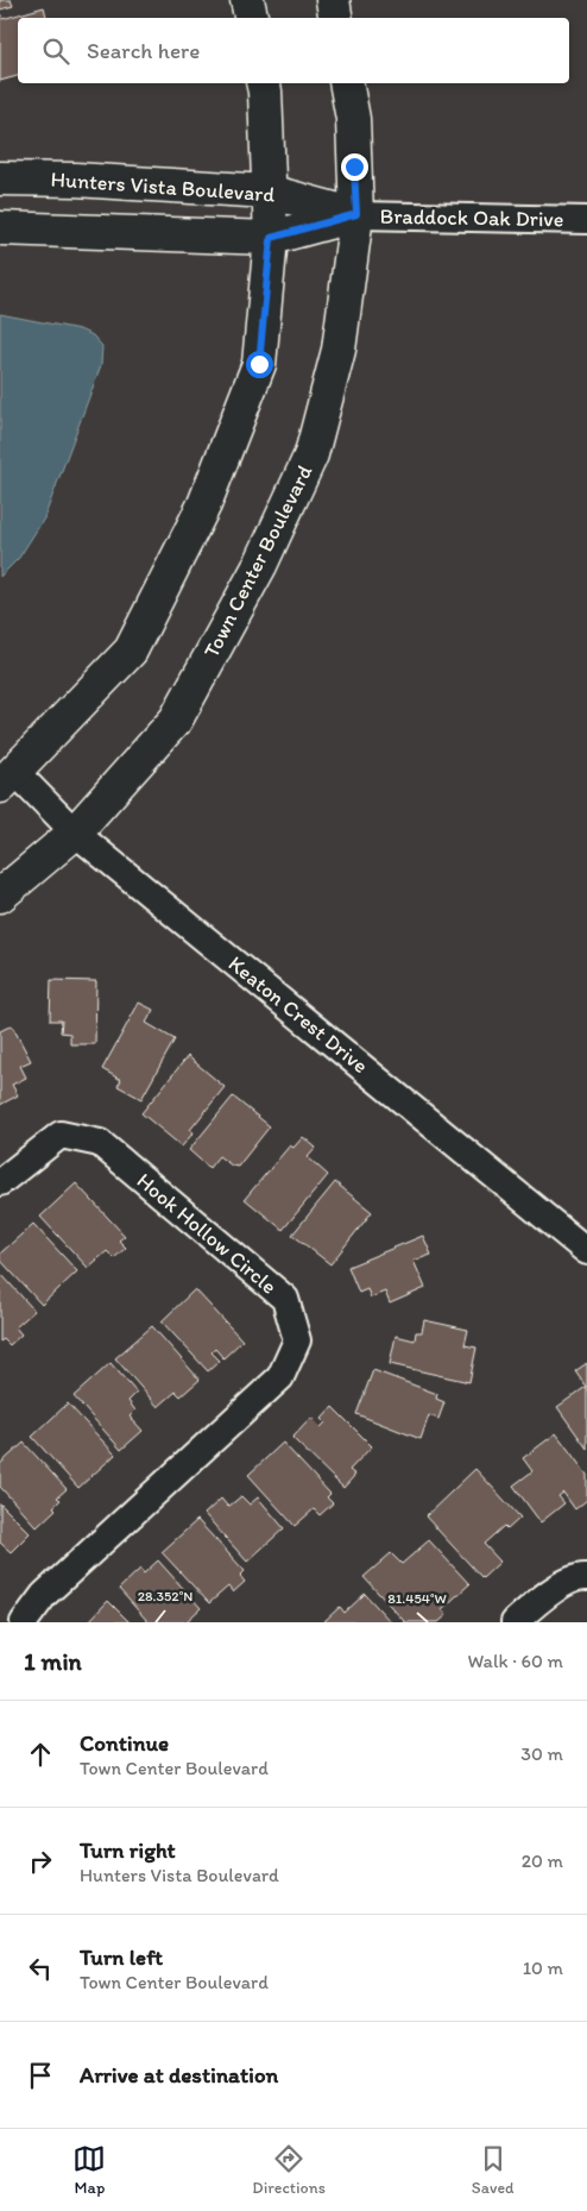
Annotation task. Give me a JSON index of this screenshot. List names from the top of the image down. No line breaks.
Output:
{"streets":{"street":["Hunters Vista Boulevard","Braddock Oak Drive","Town Center Boulevard","Keaton Crest Drive","Hook Hollow Circle"]},"crossings":[["Hunters Vista Boulevard","Braddock Oak Drive"],["Hunters Vista Boulevard","Town Center Boulevard"],["Braddock Oak Drive","Town Center Boulevard"],["Town Center Boulevard","Keaton Crest Drive"]],"page":{"search":"Search here","heading":["1 min","Walk · 60 m"],"list":[["Continue","Town Center Boulevard","30 m"],["Turn right","Hunters Vista Boulevard","20 m"],["Turn left","Town Center Boulevard","10 m"],"Arrive at destination"],"nav":["Map","Directions","Saved"]},"coordinates":["28.352°N","81.454°W"]}
